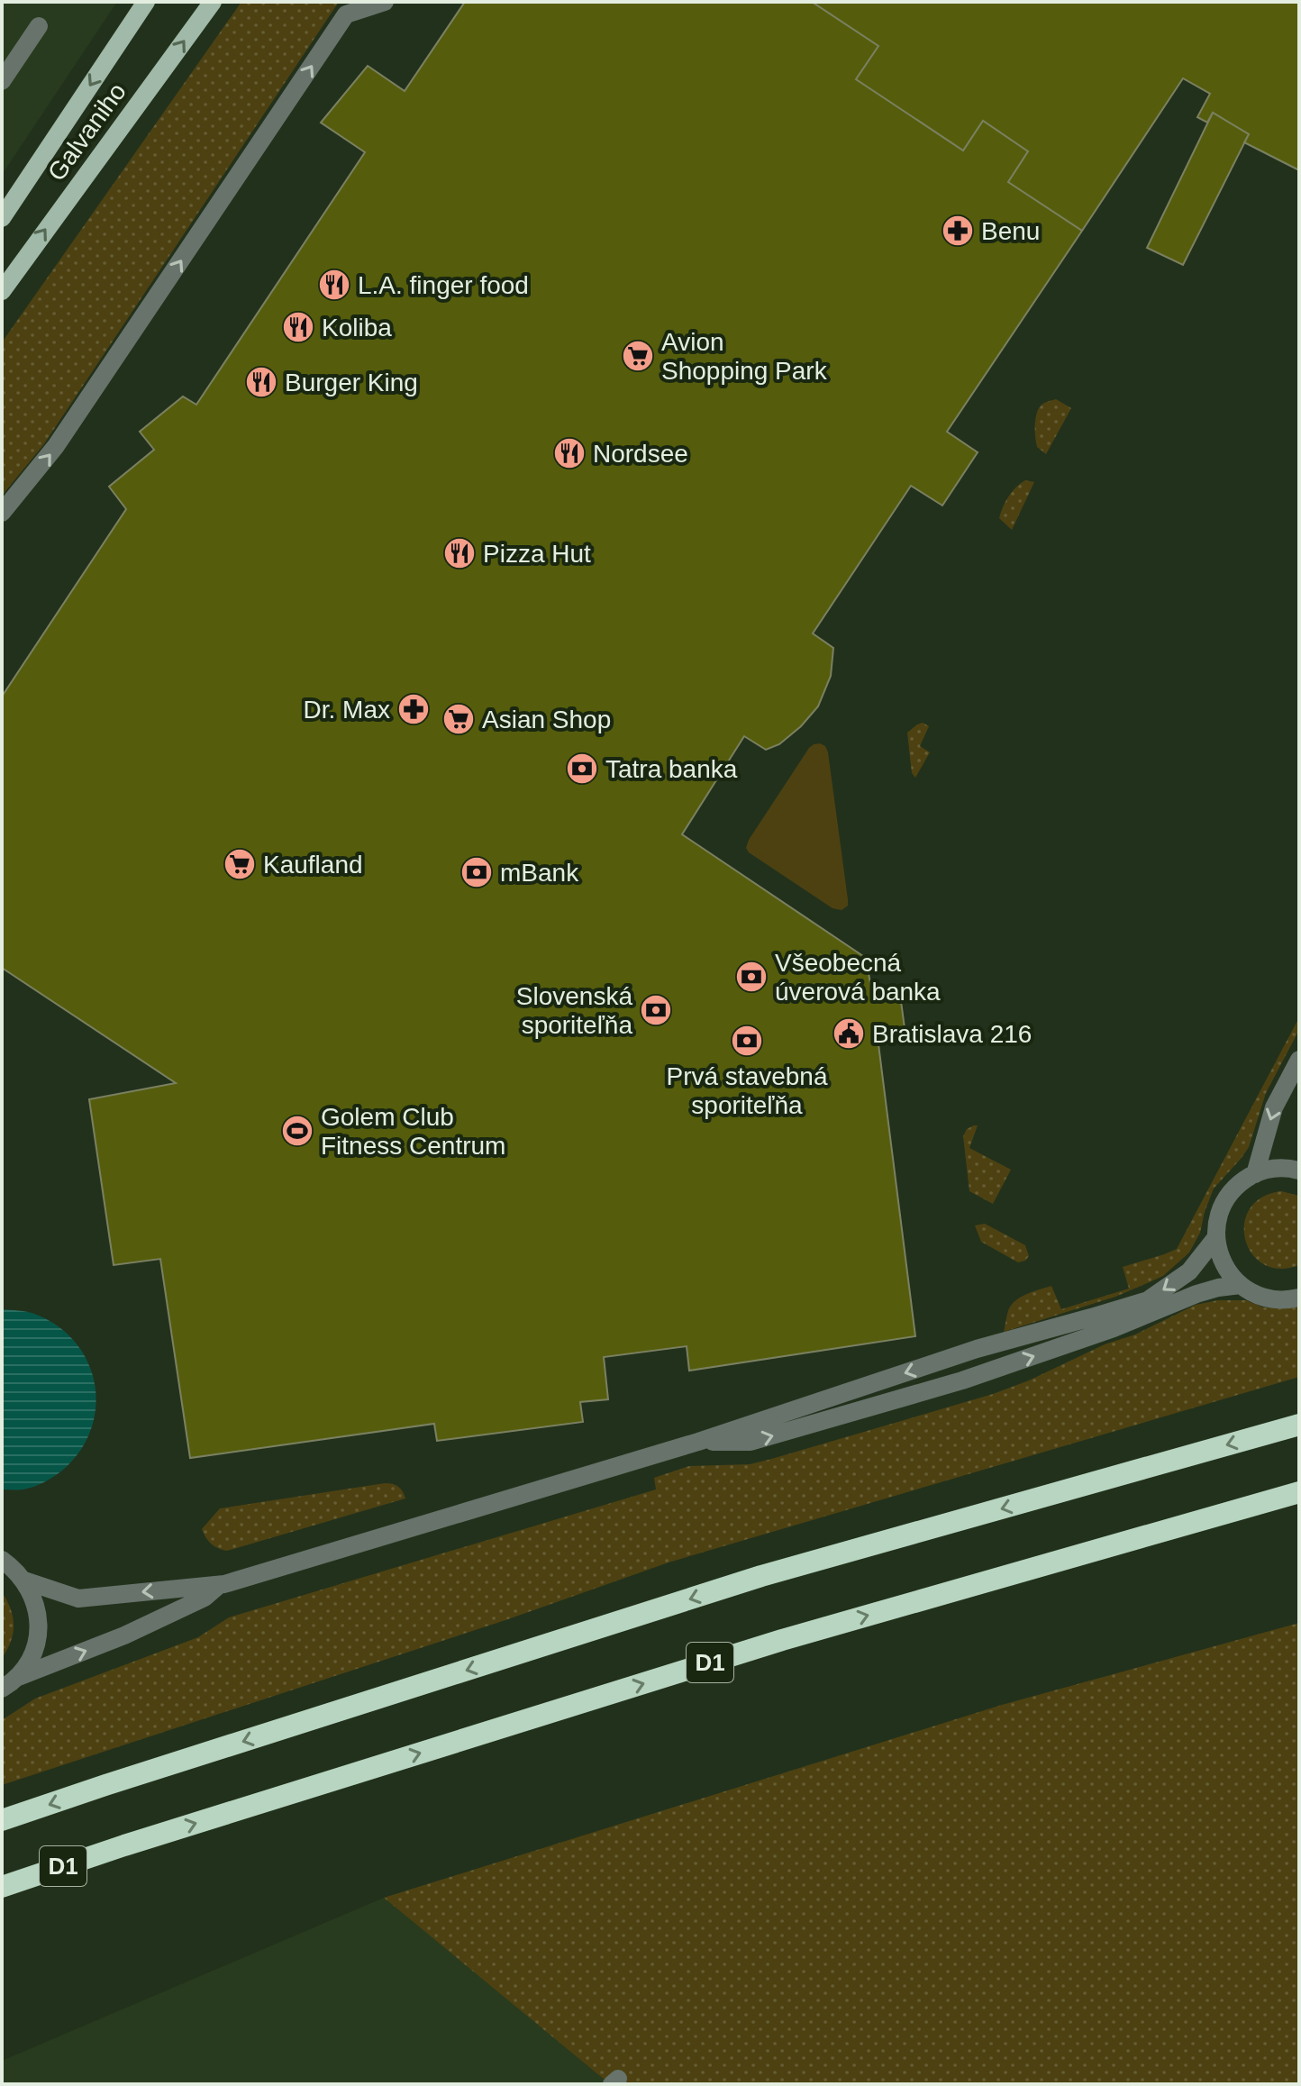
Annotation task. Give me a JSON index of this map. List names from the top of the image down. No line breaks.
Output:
{"streets":{"highway":["D1"],"main road":["Galvaniho"]},"places":{"pharmacy":["Benu","Dr. Max"],"restaurant":["L.A. finger food","Koliba","Burger King","Nordsee","Pizza Hut"],"supermarket":["Avion Shopping Park","Asian Shop","Kaufland"],"bank":["Tatra banka","mBank","Všeobecná úverová banka","Slovenská sporiteľňa","Prvá stavebná sporiteľňa"],"public building":["Bratislava 216"],"sports":["Golem Club Fitness Centrum"]}}
